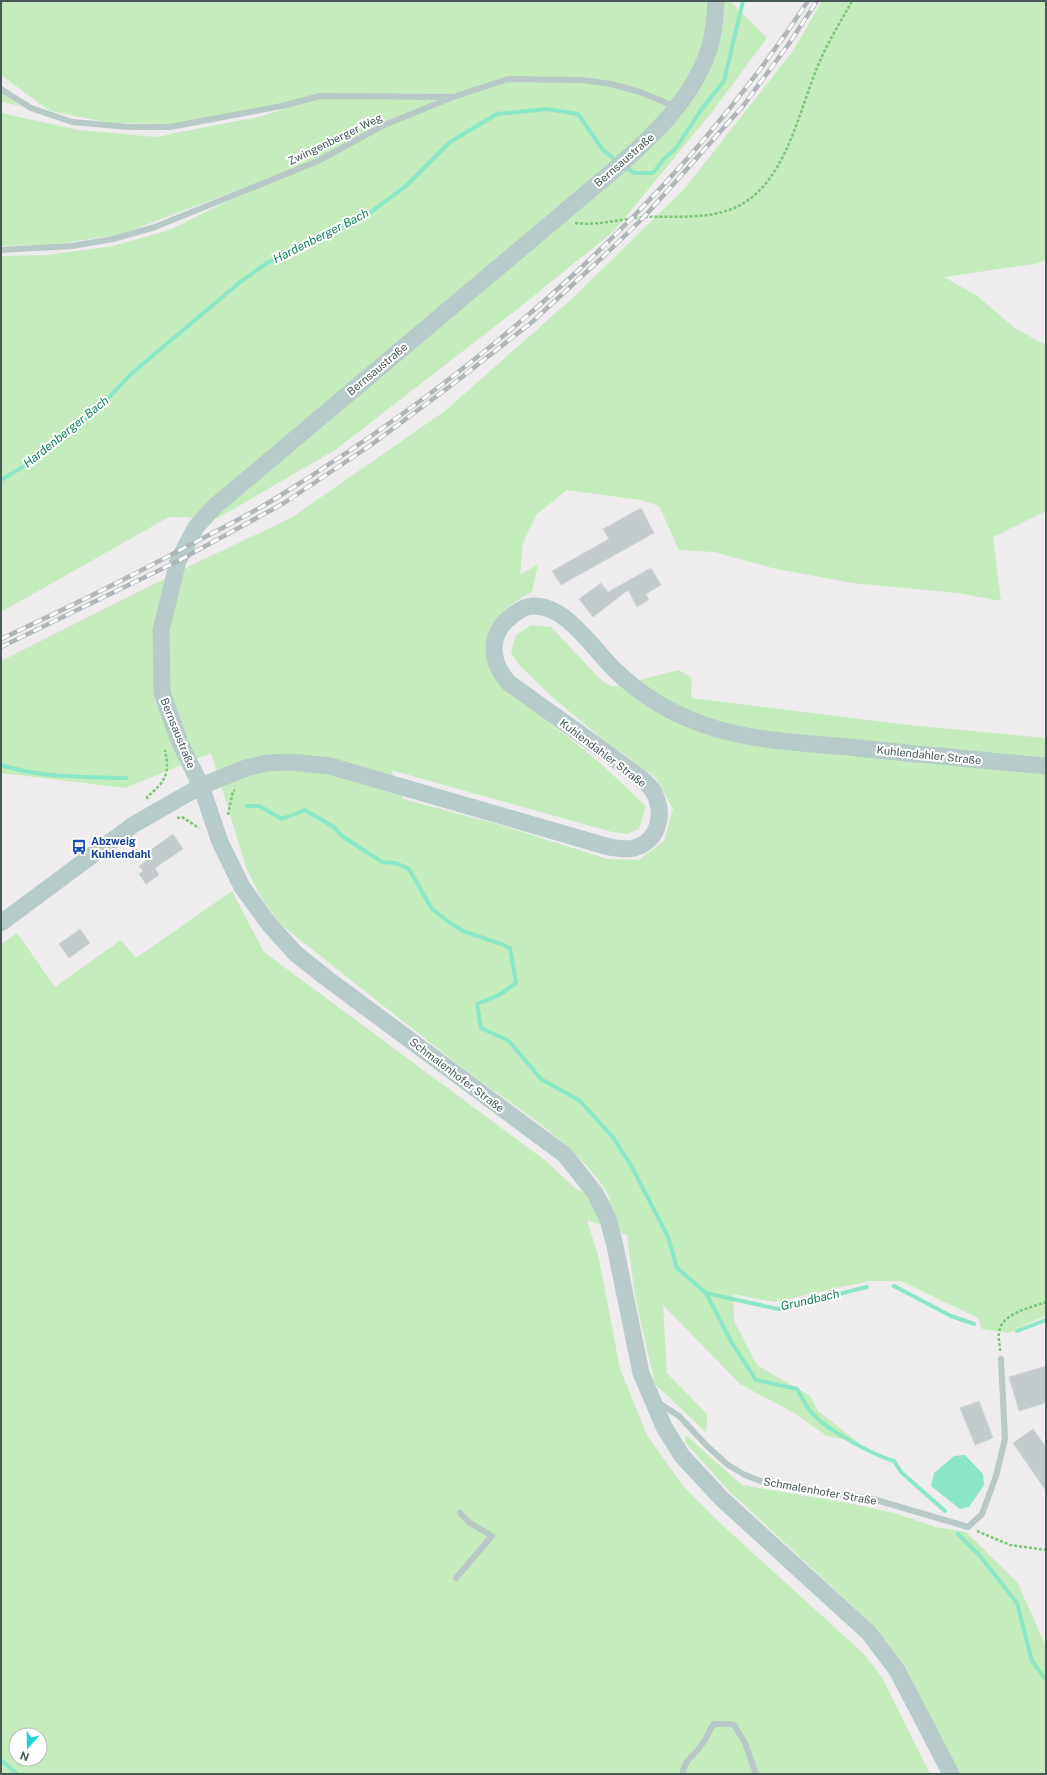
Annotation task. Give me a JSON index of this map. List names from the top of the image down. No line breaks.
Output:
{"streets":{"main road":["Bernsaustraße","Kuhlendahler Straße","Schmalenhofer Straße"],"lane":["Zwingenberger Weg"]},"crossings":[["Zwingenberger Weg","Bernsaustraße"],["Bernsaustraße","Kuhlendahler Straße"],["Bernsaustraße","Schmalenhofer Straße"],["Kuhlendahler Straße","Schmalenhofer Straße"]],"water":["Hardenberger Bach","Grundbach"],"places":{"bus stop":["Abzweig Kuhlendahl"]},"north":"bottom"}
